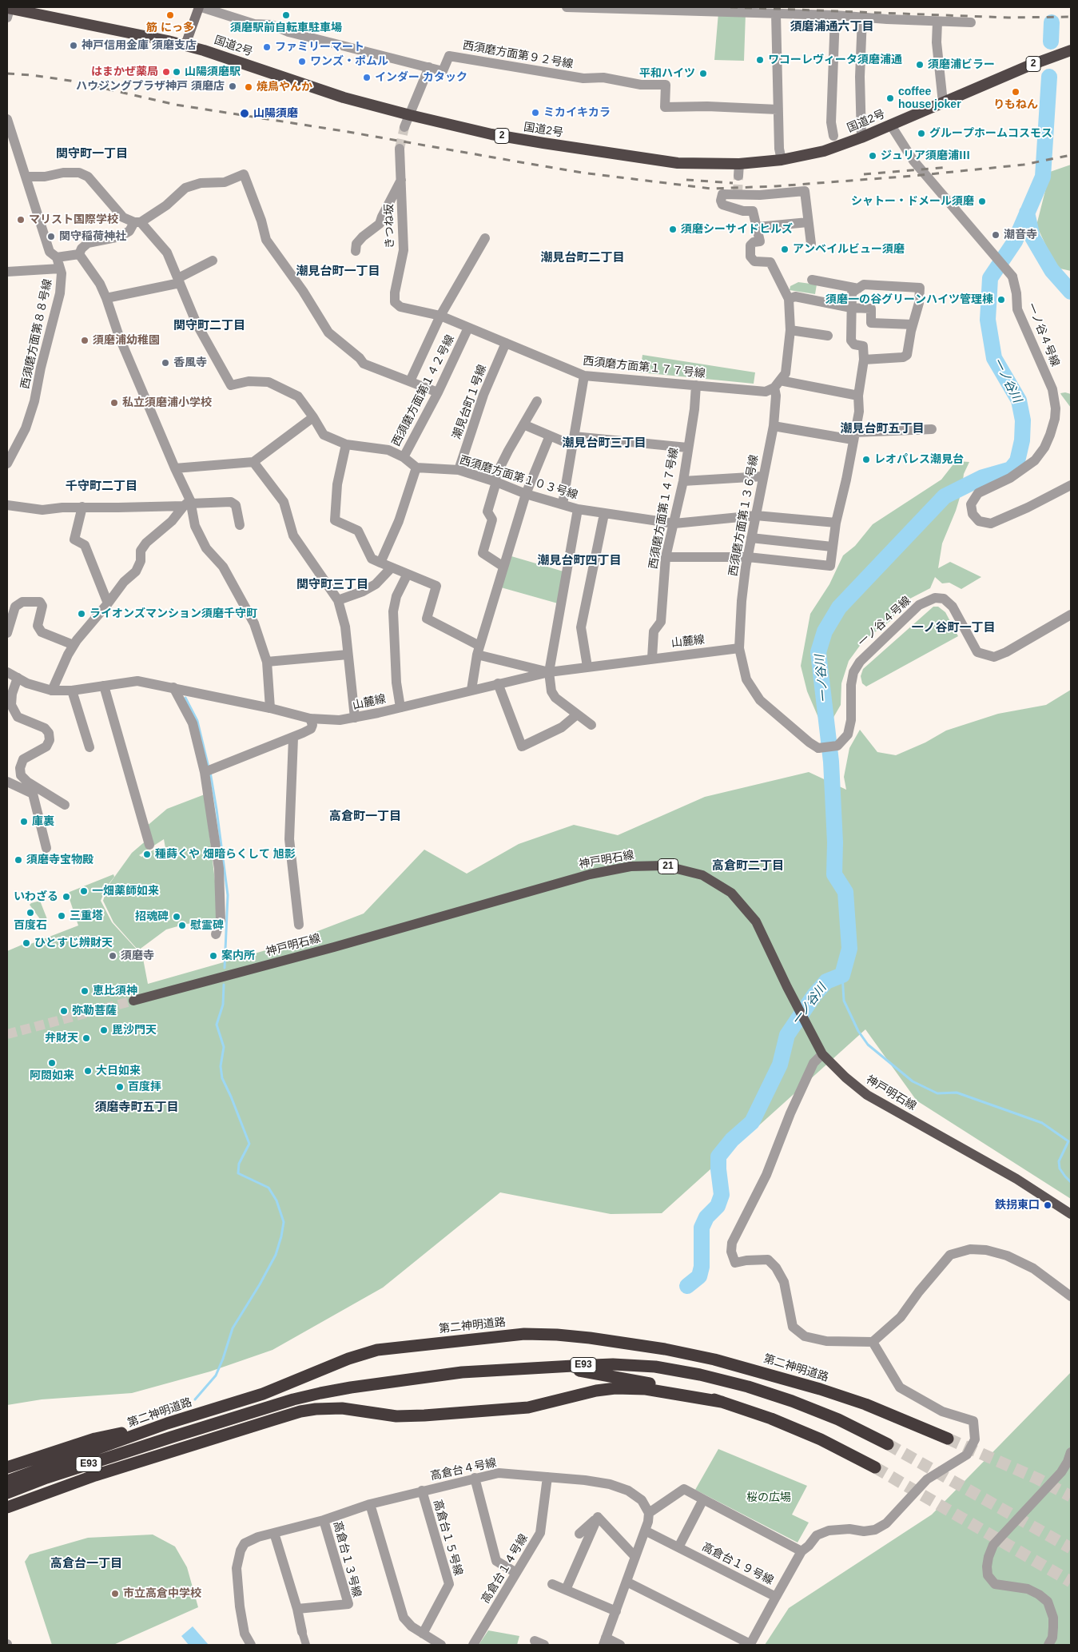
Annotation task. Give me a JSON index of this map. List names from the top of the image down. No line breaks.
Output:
{"streets":{"highway":["国道2号","2","第二神明道路","E93"],"main road":["神戸明石線","21"],"street":["西須磨方面第９２号線","きつね坂","西須磨方面第８８号線","一ノ谷４号線","西須磨方面第１７７号線","西須磨方面第１４２号線","潮見台町１号線","西須磨方面第１０３号線","西須磨方面第１４７号線","西須磨方面第１３６号線","山麓線","高倉台４号線","高倉台１５号線","高倉台１３号線","高倉台１９号線","高倉台１４号線"]},"crossings":[["国道2号","一ノ谷４号線"],["きつね坂","西須磨方面第１７７号線"],["一ノ谷４号線","西須磨方面第１３６号線"],["西須磨方面第１７７号線","西須磨方面第１４２号線"],["西須磨方面第１７７号線","潮見台町１号線"],["西須磨方面第１７７号線","西須磨方面第１４７号線"],["西須磨方面第１７７号線","西須磨方面第１３６号線"],["西須磨方面第１４２号線","西須磨方面第１０３号線"],["潮見台町１号線","西須磨方面第１０３号線"],["西須磨方面第１０３号線","西須磨方面第１４７号線"],["西須磨方面第１０３号線","西須磨方面第１３６号線"],["西須磨方面第１４７号線","山麓線"],["西須磨方面第１３６号線","山麓線"],["高倉台４号線","高倉台１５号線"],["高倉台４号線","高倉台１３号線"],["高倉台４号線","高倉台１４号線"]],"districts":["須磨浦通六丁目","関守町一丁目","潮見台町二丁目","潮見台町一丁目","関守町二丁目","潮見台町五丁目","潮見台町三丁目","千守町二丁目","潮見台町四丁目","関守町三丁目","一ノ谷町一丁目","高倉町一丁目","高倉町二丁目","須磨寺町五丁目","高倉台一丁目"],"water":["一ノ谷川"],"parks":["桜の広場"],"places":["筋 にっ多","須磨駅前自転車駐車場","神戸信用金庫 須磨支店","ファミリーマート","ワコーレヴィータ須磨浦通","ワンズ・ポムル","須磨浦ビラー","はまかぜ薬局","山陽須磨駅","平和ハイツ","インダー カタック","ハウジングプラザ神戸 須磨店","焼鳥やんか","りもねん","coffee house joker","ミカイキカラ","山陽須磨","グループホームコスモス","ジュリア須磨浦Ⅲ","シャトー・ドメール須磨","マリスト国際学校","須磨シーサイドヒルズ","潮音寺","関守稲荷神社","アンベイルビュー須磨","須磨一の谷グリーンハイツ管理棟","須磨浦幼稚園","香風寺","私立須磨浦小学校","レオパレス潮見台","ライオンズマンション須磨千守町","庫裏","種蒔くや 畑暗らくして 旭影","須磨寺宝物殿","一畑薬師如来","いわざる","百度石","三重塔","招魂碑","慰霊碑","ひとすじ辨財天","須磨寺","案内所","恵比須神","弥勒菩薩","毘沙門天","弁財天","阿閦如来","大日如来","百度拝","鉄拐東口","市立高倉中学校"]}
